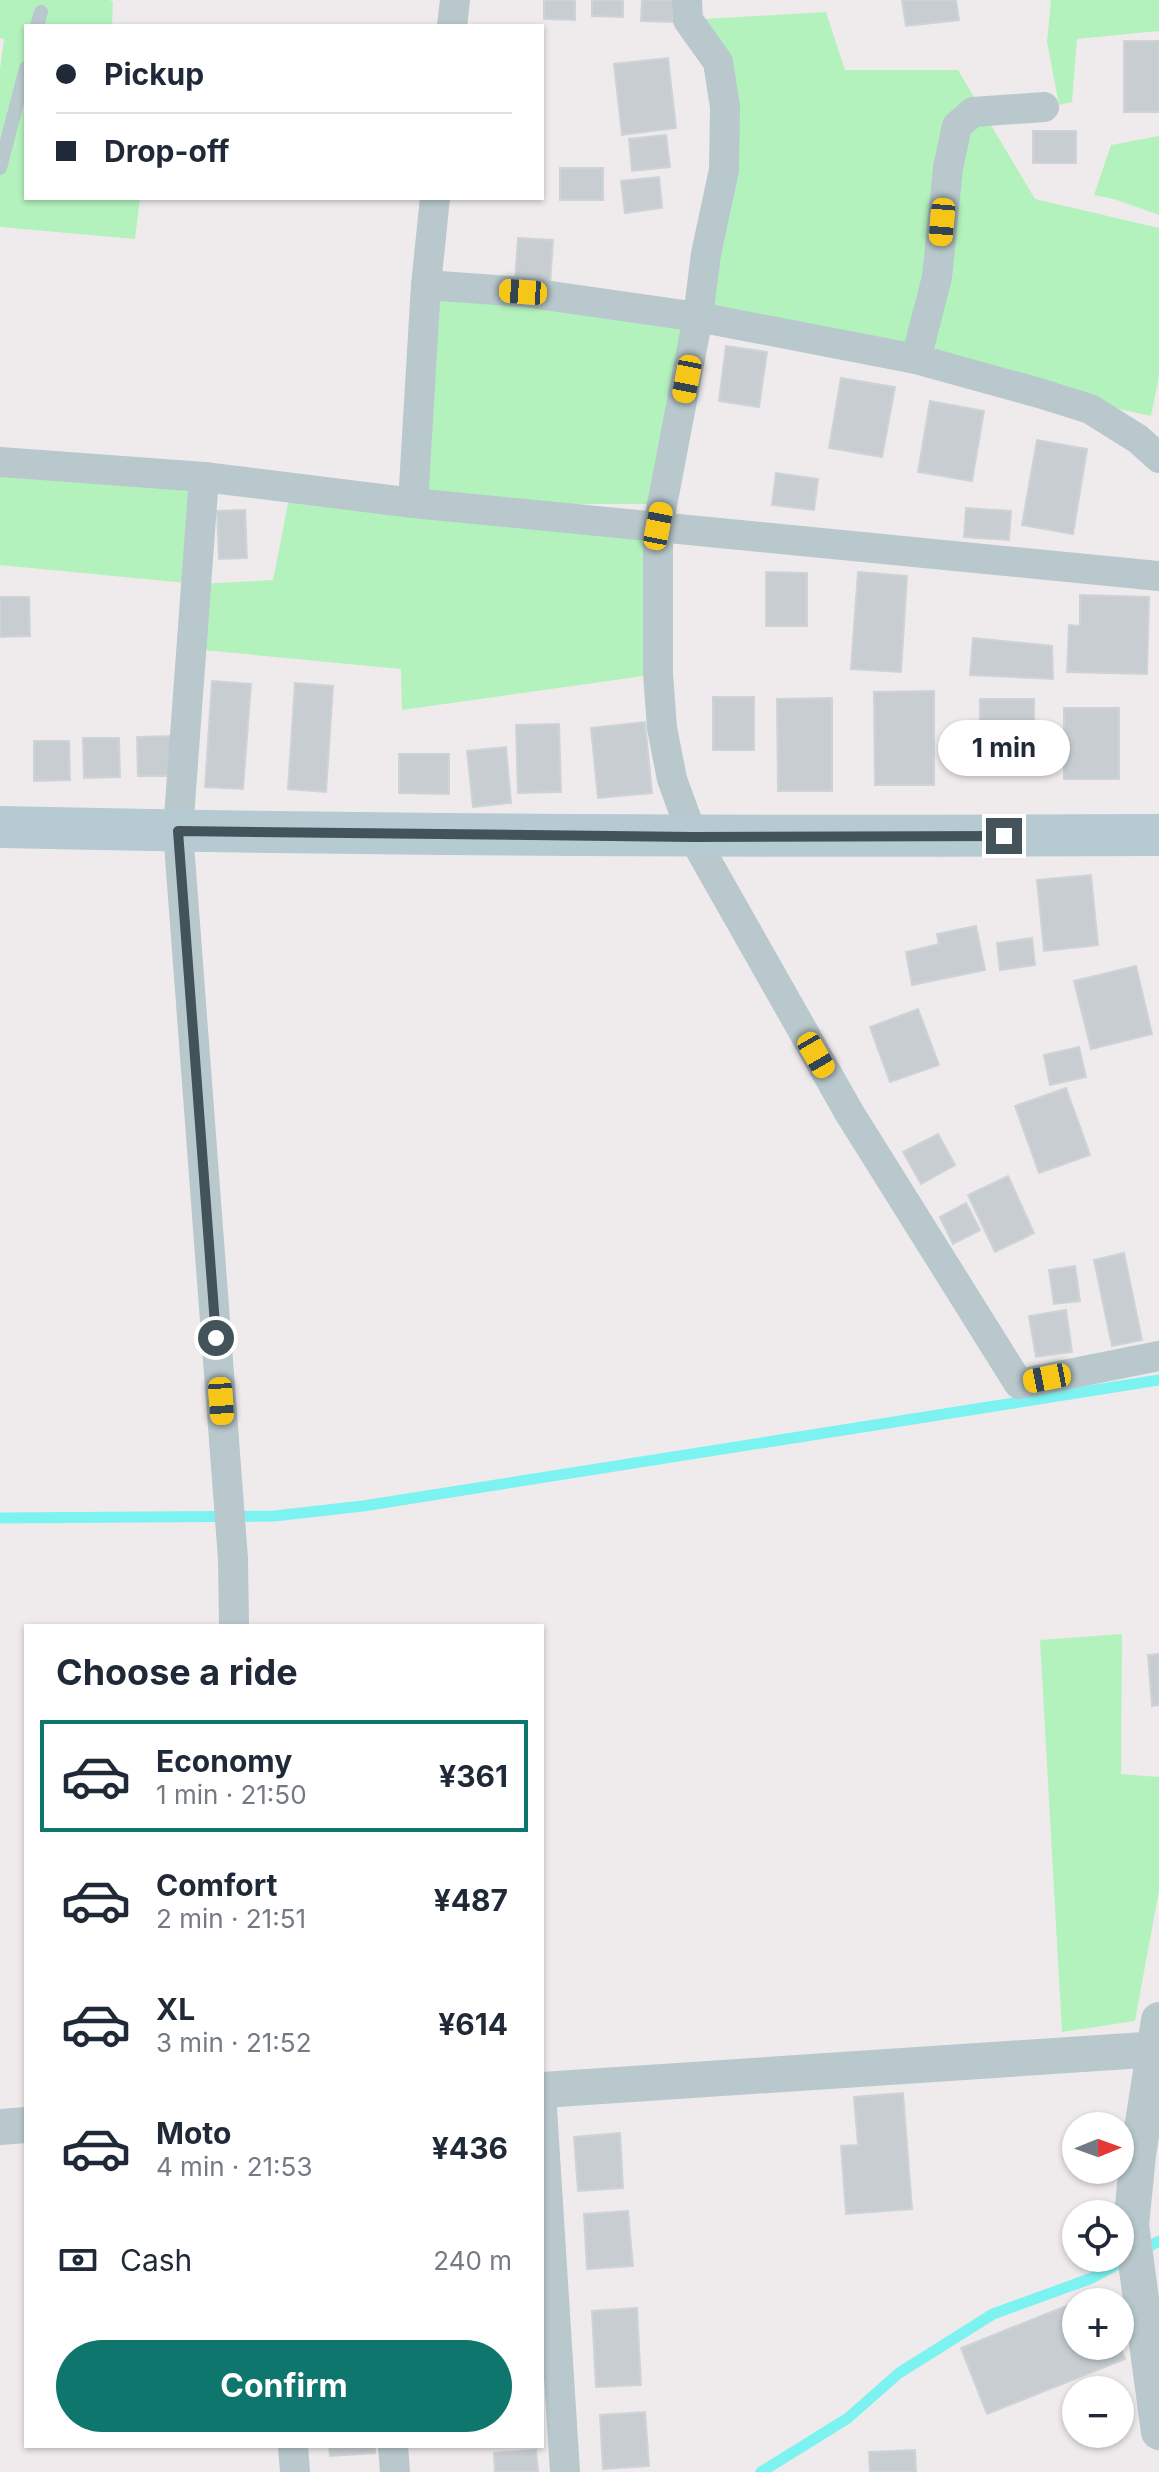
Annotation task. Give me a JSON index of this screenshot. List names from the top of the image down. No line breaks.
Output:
{"north":"right","page":{"banner":["Pickup","Drop-off"],"bubble":"1 min","heading":"Choose a ride","list":[{"name":"Economy","note":"1 min · 21:50","value":"¥361"},{"name":"Comfort","note":"2 min · 21:51","value":"¥487"},{"name":"XL","note":"3 min · 21:52","value":"¥614"},{"name":"Moto","note":"4 min · 21:53","value":"¥436"}],"map_buttons":["+","−"],"pay":["Cash","240 m"],"buttons":"Confirm"}}
